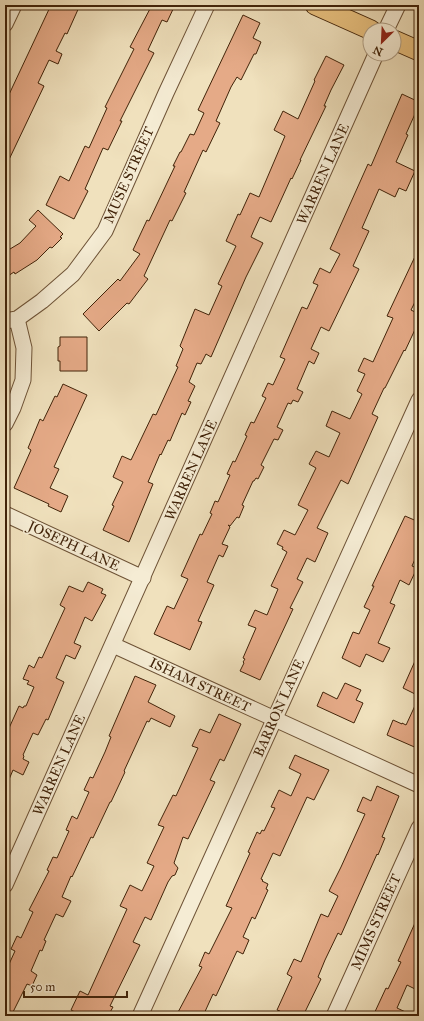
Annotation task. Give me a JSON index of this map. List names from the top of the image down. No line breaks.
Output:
{"streets":{"street":["WARREN LANE","MUSE STREET","JOSEPH LANE","ISHAM STREET","BARRON LANE","MIMS STREET"]},"crossings":[["WARREN LANE","JOSEPH LANE"],["WARREN LANE","ISHAM STREET"],["ISHAM STREET","BARRON LANE"]],"scale_bar":"50 m","north":"bottom left"}
